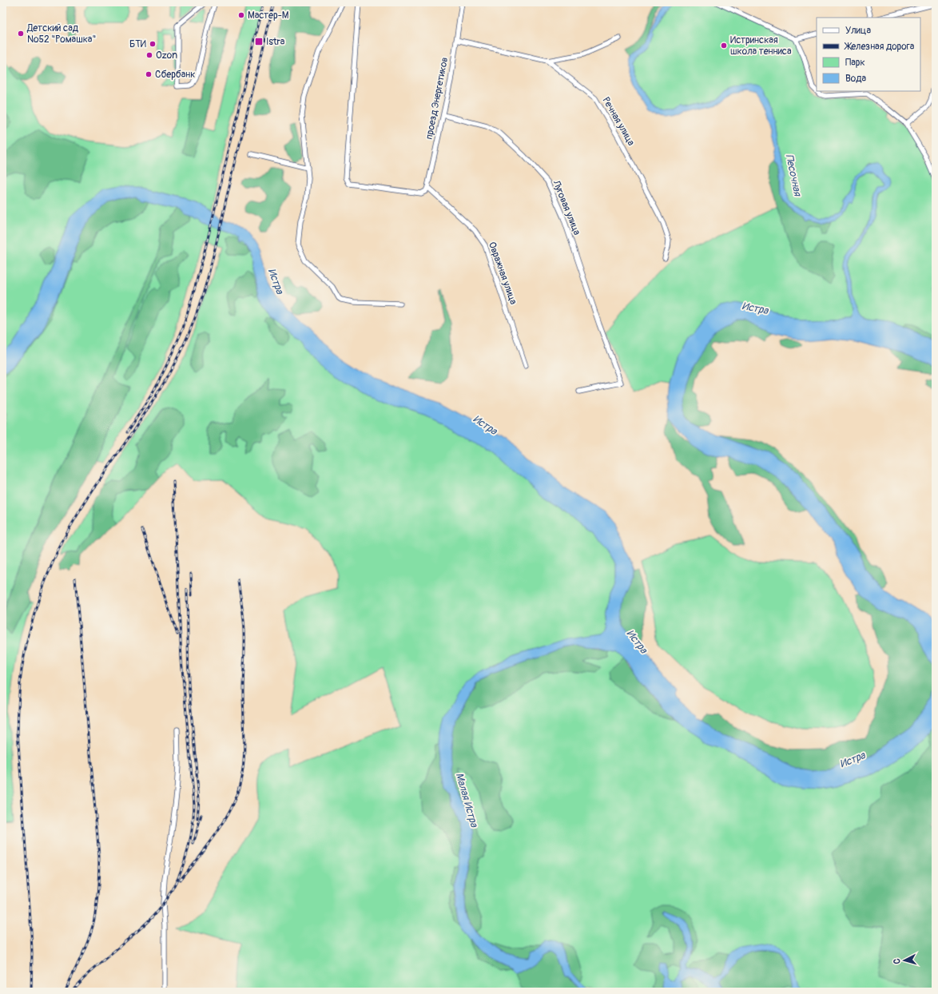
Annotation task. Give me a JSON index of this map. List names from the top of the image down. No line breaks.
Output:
{"streets":{"street":["проезд Энергетиков","Речная улица","Луговая улица","Овражная улица"]},"crossings":[["проезд Энергетиков","Речная улица"],["проезд Энергетиков","Луговая улица"],["проезд Энергетиков","Овражная улица"]],"water":["Песочная","Истра","Малая Истра"],"places":{"other":["Мастер-М","Детский сад №52 \"Ромашка\"","БТИ","Истринская школа тенниса","Ozon","Сбербанк"],"transit":["Istra"]},"legend":["Улица","Железная дорога","Парк","Вода"],"north":"left"}
